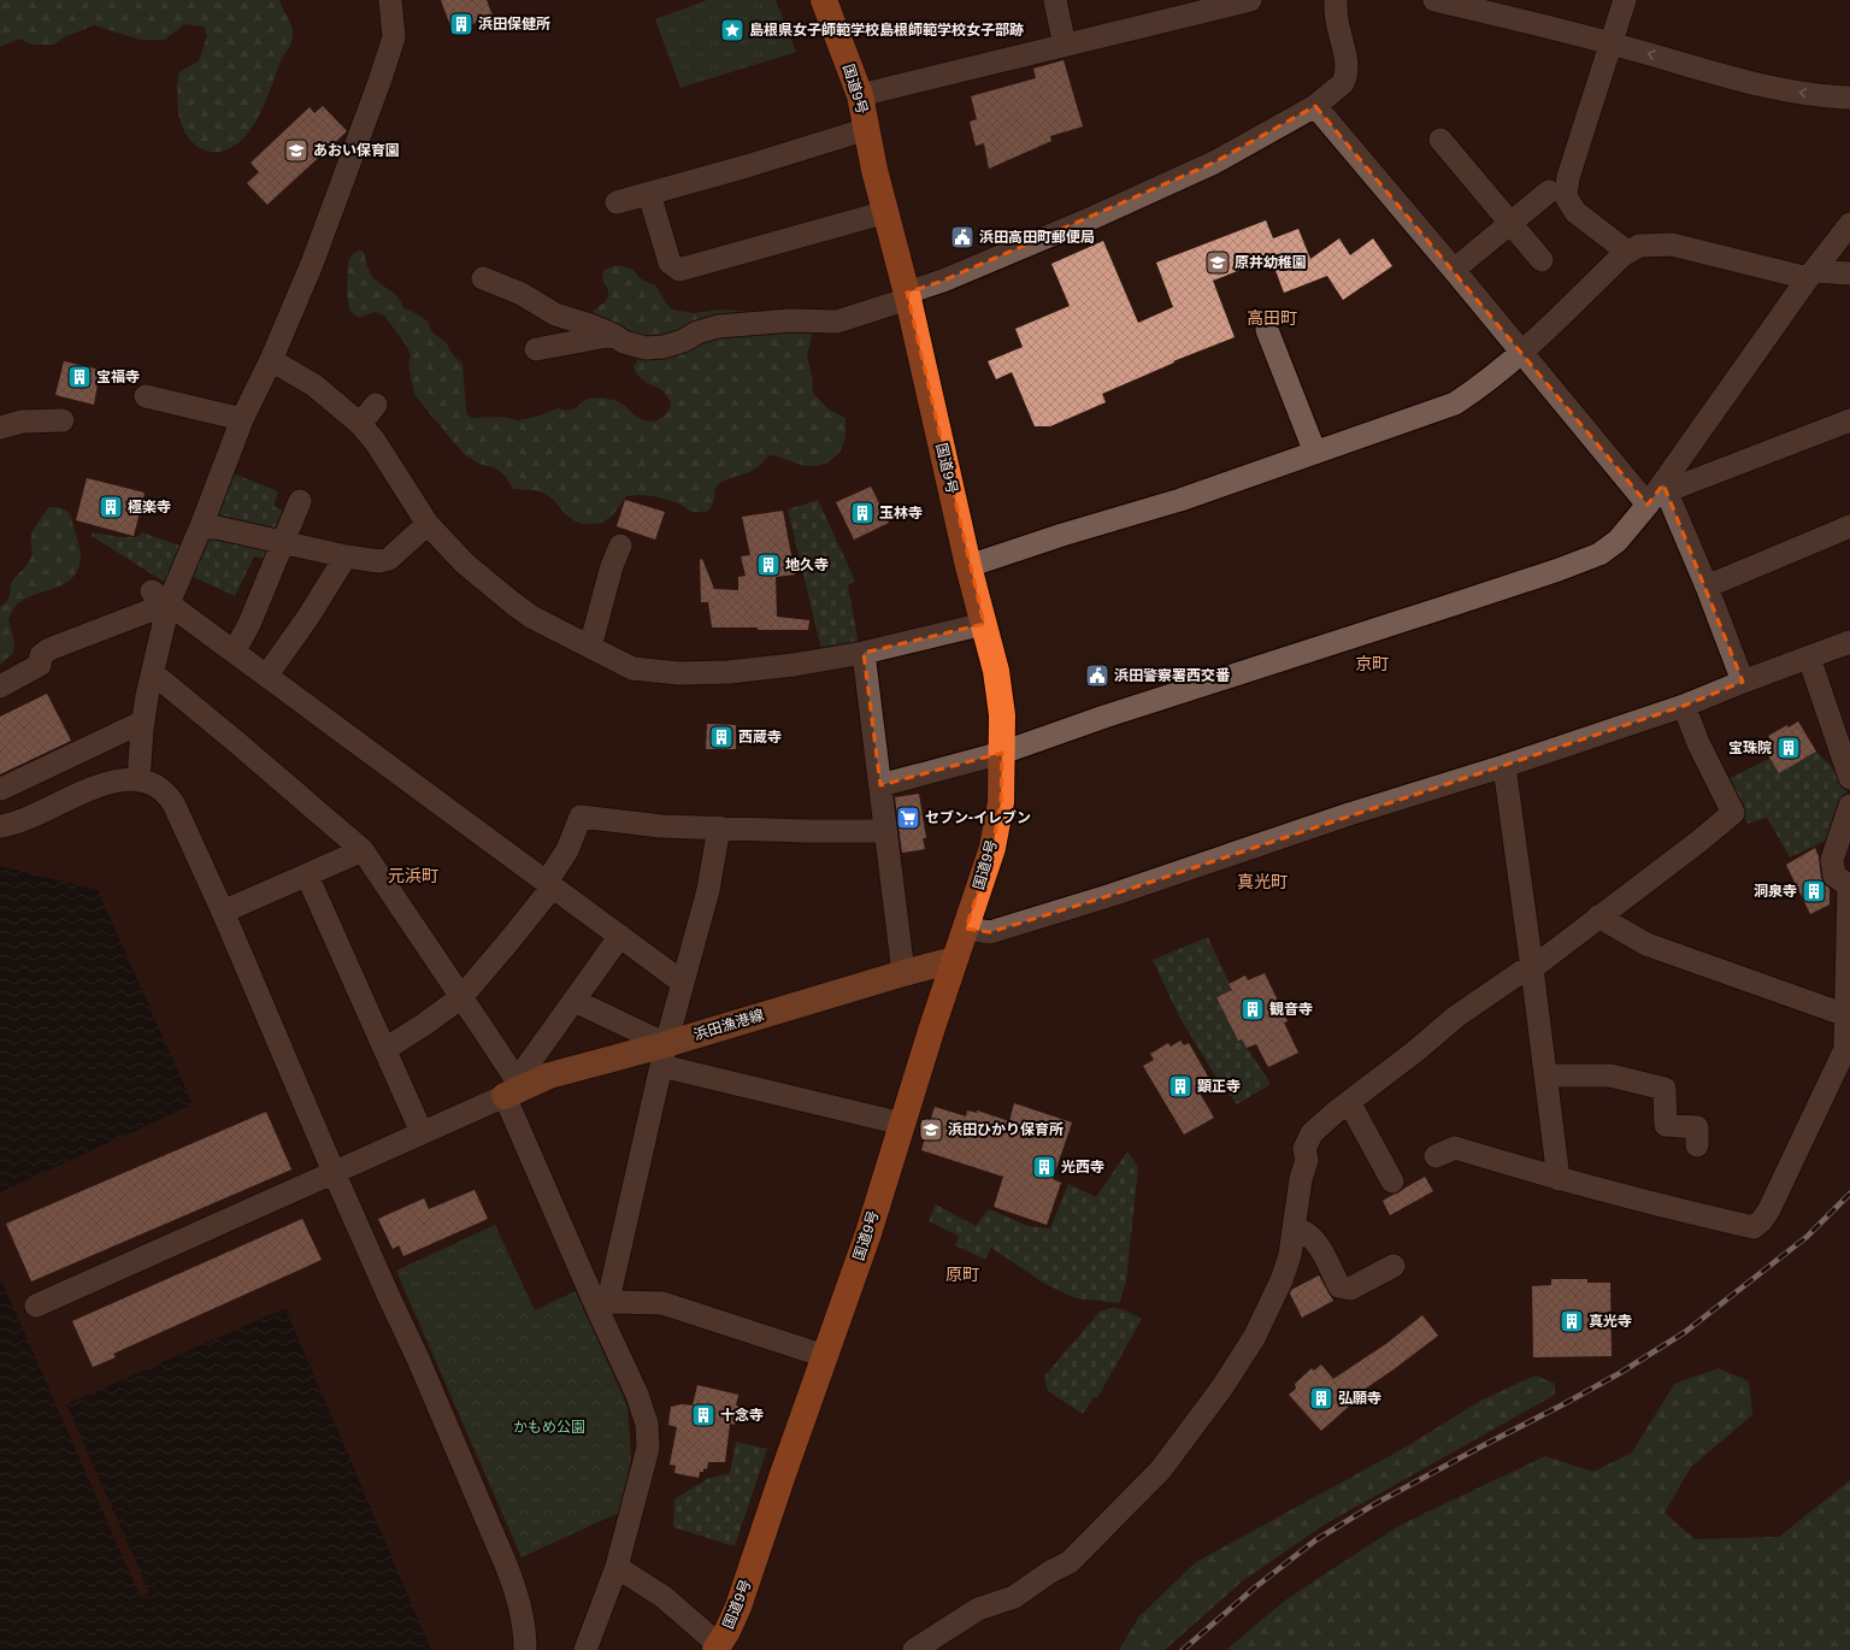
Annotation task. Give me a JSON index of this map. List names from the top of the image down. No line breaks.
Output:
{"streets":{"highway":["国道9号"],"main road":["浜田漁港線"]},"crossings":[["国道9号","浜田漁港線"]],"districts":["高田町","京町","元浜町","真光町","原町"],"parks":["かもめ公園"],"places":{"building":["浜田保健所","宝福寺","極楽寺","玉林寺","地久寺","西蔵寺","宝珠院","洞泉寺","観音寺","顕正寺","光西寺","真光寺","弘願寺","十念寺"],"place":["島根県女子師範学校島根師範学校女子部跡"],"school or university":["あおい保育園","原井幼稚園","浜田ひかり保育所"],"public building":["浜田高田町郵便局","浜田警察署西交番"],"supermarket":["セブン-イレブン"]}}
